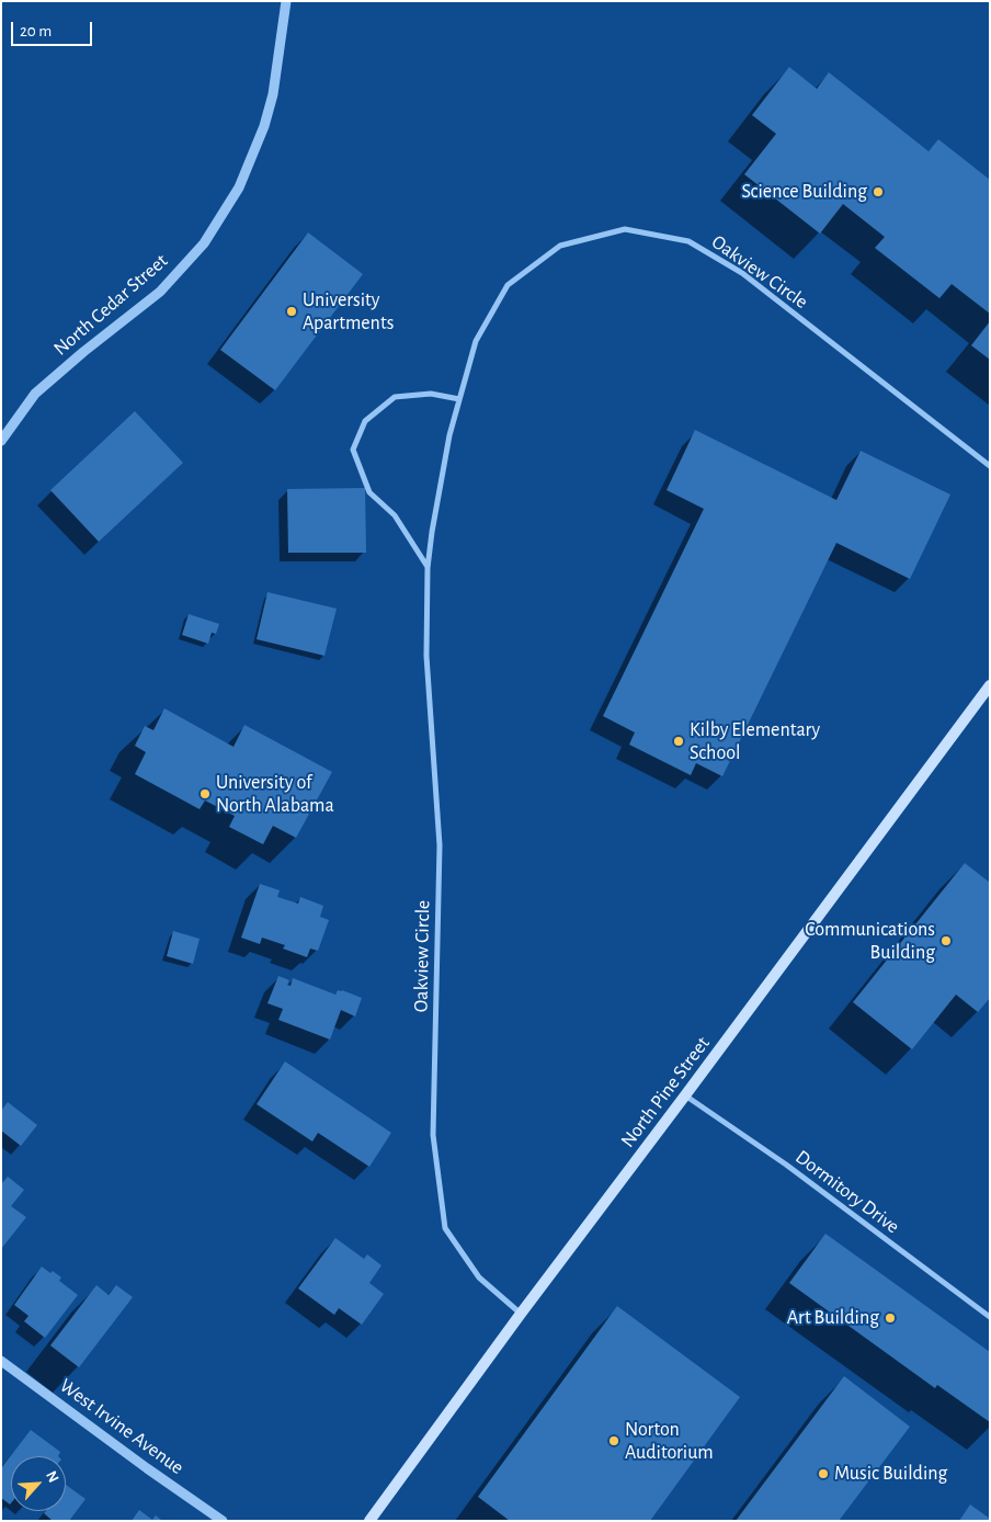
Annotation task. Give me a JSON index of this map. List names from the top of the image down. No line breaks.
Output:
{"streets":{"main road":["North Pine Street"],"street":["Oakview Circle","North Cedar Street","Dormitory Drive","West Irvine Avenue"]},"crossings":[["Oakview Circle","North Pine Street"],["North Pine Street","Dormitory Drive"]],"places":["Science Building","University Apartments","Kilby Elementary School","University of North Alabama","Communications Building","Art Building","Norton Auditorium","Music Building"],"scale_bar":"20 m","north":"top right"}
